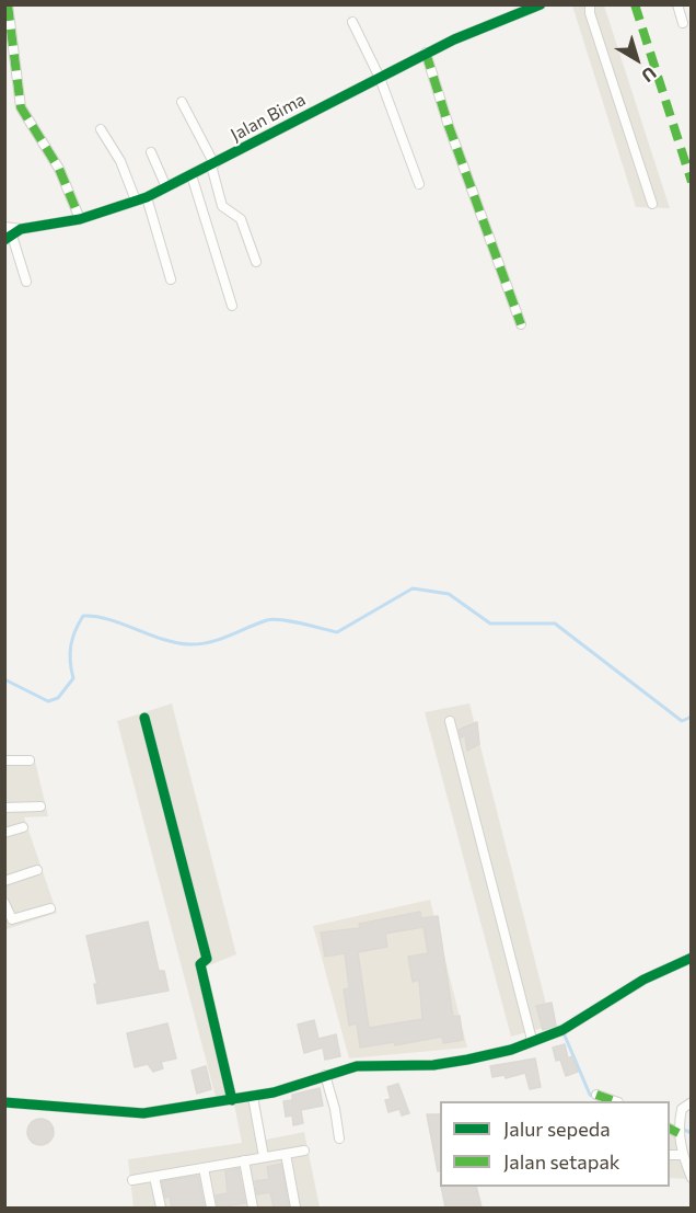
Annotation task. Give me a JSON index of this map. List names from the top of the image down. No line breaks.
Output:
{"streets":{"street":["Jalan Bima"]},"legend":["Jalur sepeda","Jalan setapak"],"north":"bottom right"}
